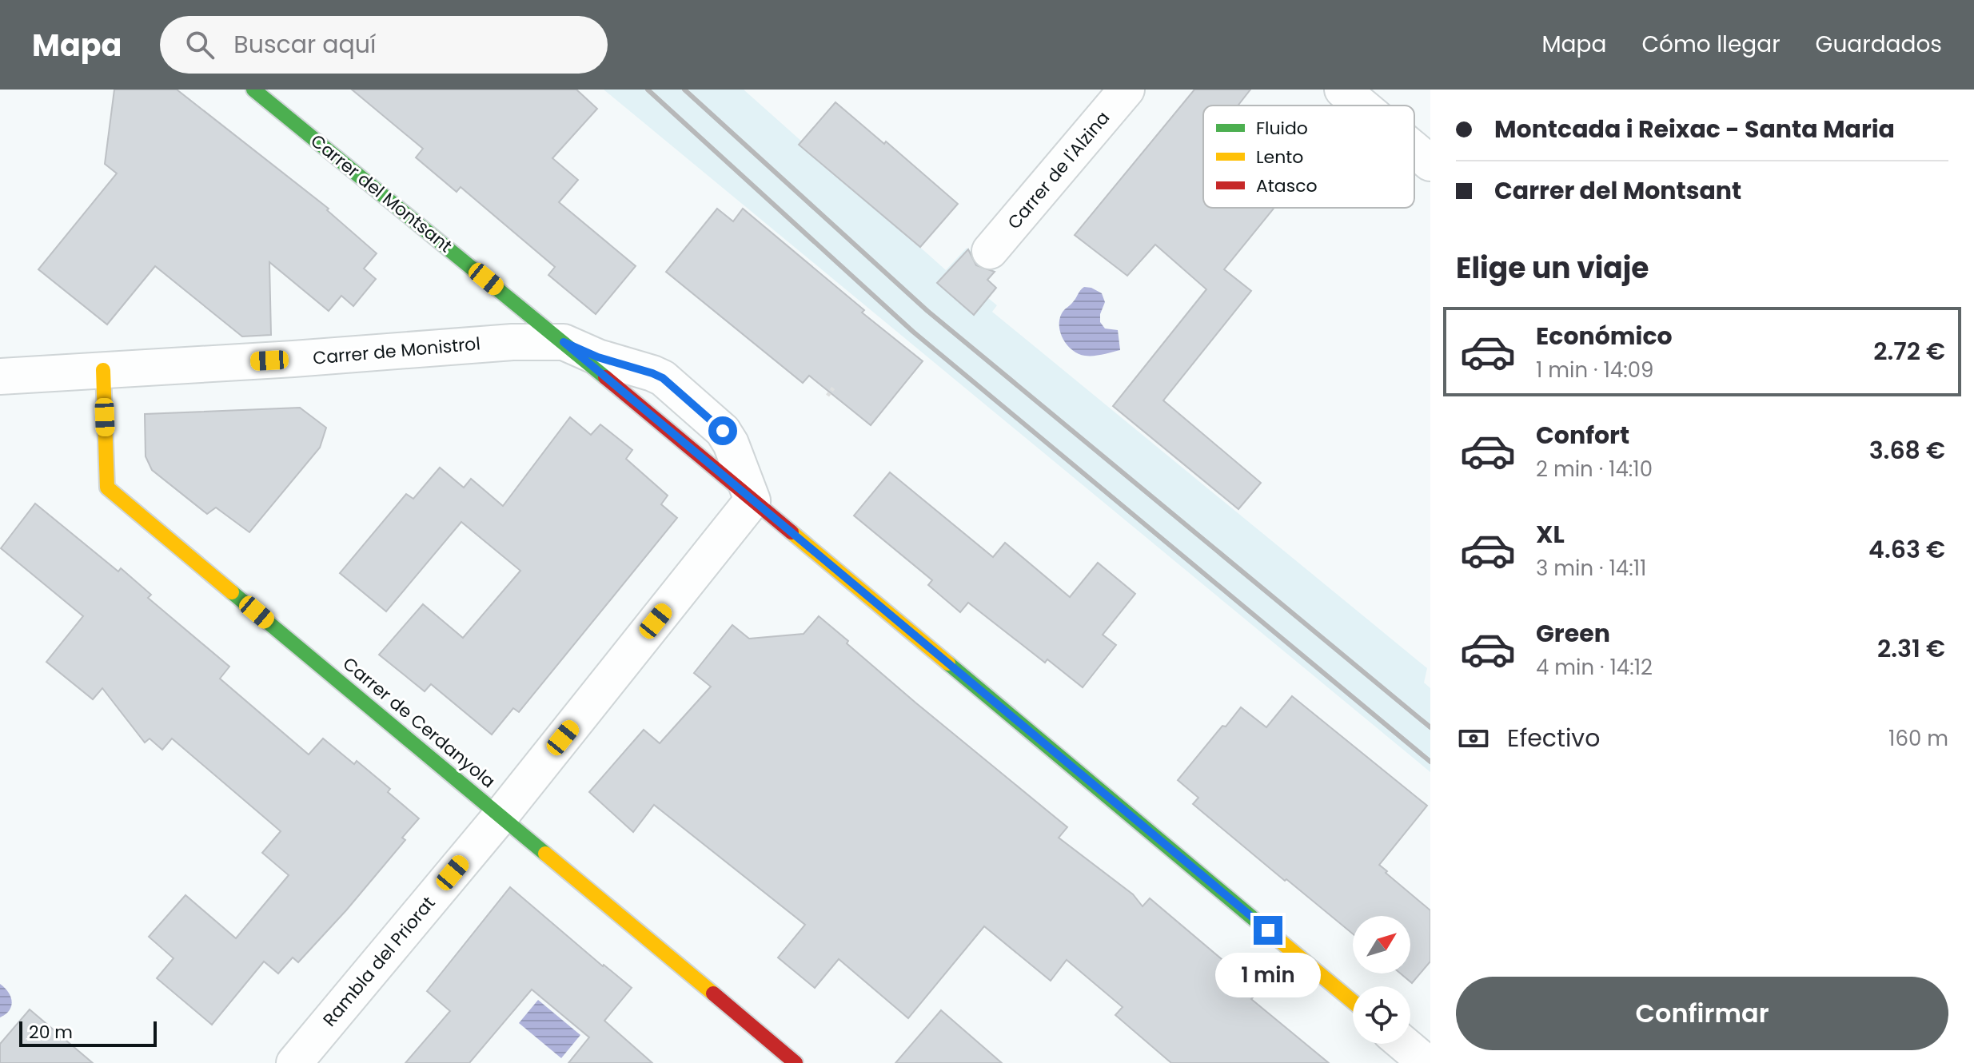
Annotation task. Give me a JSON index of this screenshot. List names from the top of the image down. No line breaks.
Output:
{"streets":{"street":["Carrer de l'Alzina","Carrer del Montsant","Carrer de Monistrol","Carrer de Cerdanyola","Rambla del Priorat"]},"crossings":[["Carrer del Montsant","Carrer de Monistrol"],["Carrer de Monistrol","Carrer de Cerdanyola"],["Carrer de Cerdanyola","Rambla del Priorat"]],"legend":["Fluido","Lento","Atasco"],"scale_bar":"20 m","north":"top right","page":{"header":"Mapa","search":"Buscar aquí","nav":["Mapa","Cómo llegar","Guardados"],"banner":["Montcada i Reixac - Santa Maria","Carrer del Montsant"],"heading":"Elige un viaje","list":[{"name":"Económico","note":"1 min · 14:09","value":"2.72 €"},{"name":"Confort","note":"2 min · 14:10","value":"3.68 €"},{"name":"XL","note":"3 min · 14:11","value":"4.63 €"},{"name":"Green","note":"4 min · 14:12","value":"2.31 €"}],"pay":["Efectivo","160 m"],"bubble":"1 min","buttons":"Confirmar","scale":"20 m"}}
